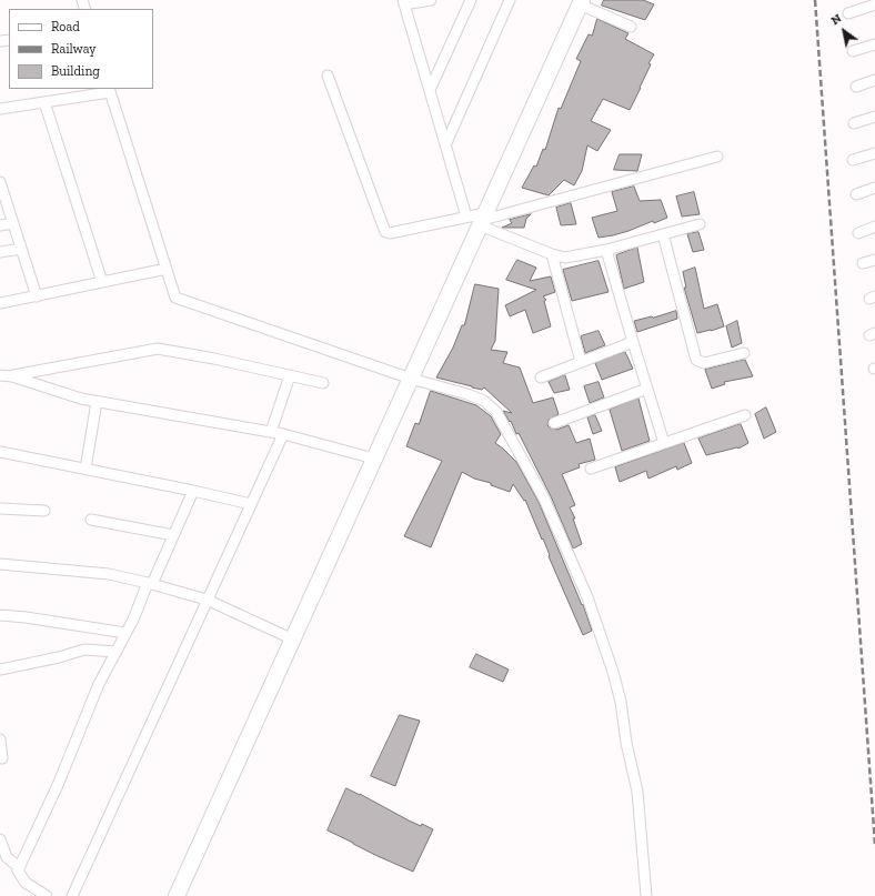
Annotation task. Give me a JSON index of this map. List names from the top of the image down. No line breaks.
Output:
{"legend":["Road","Railway","Building"],"north":"top left"}
